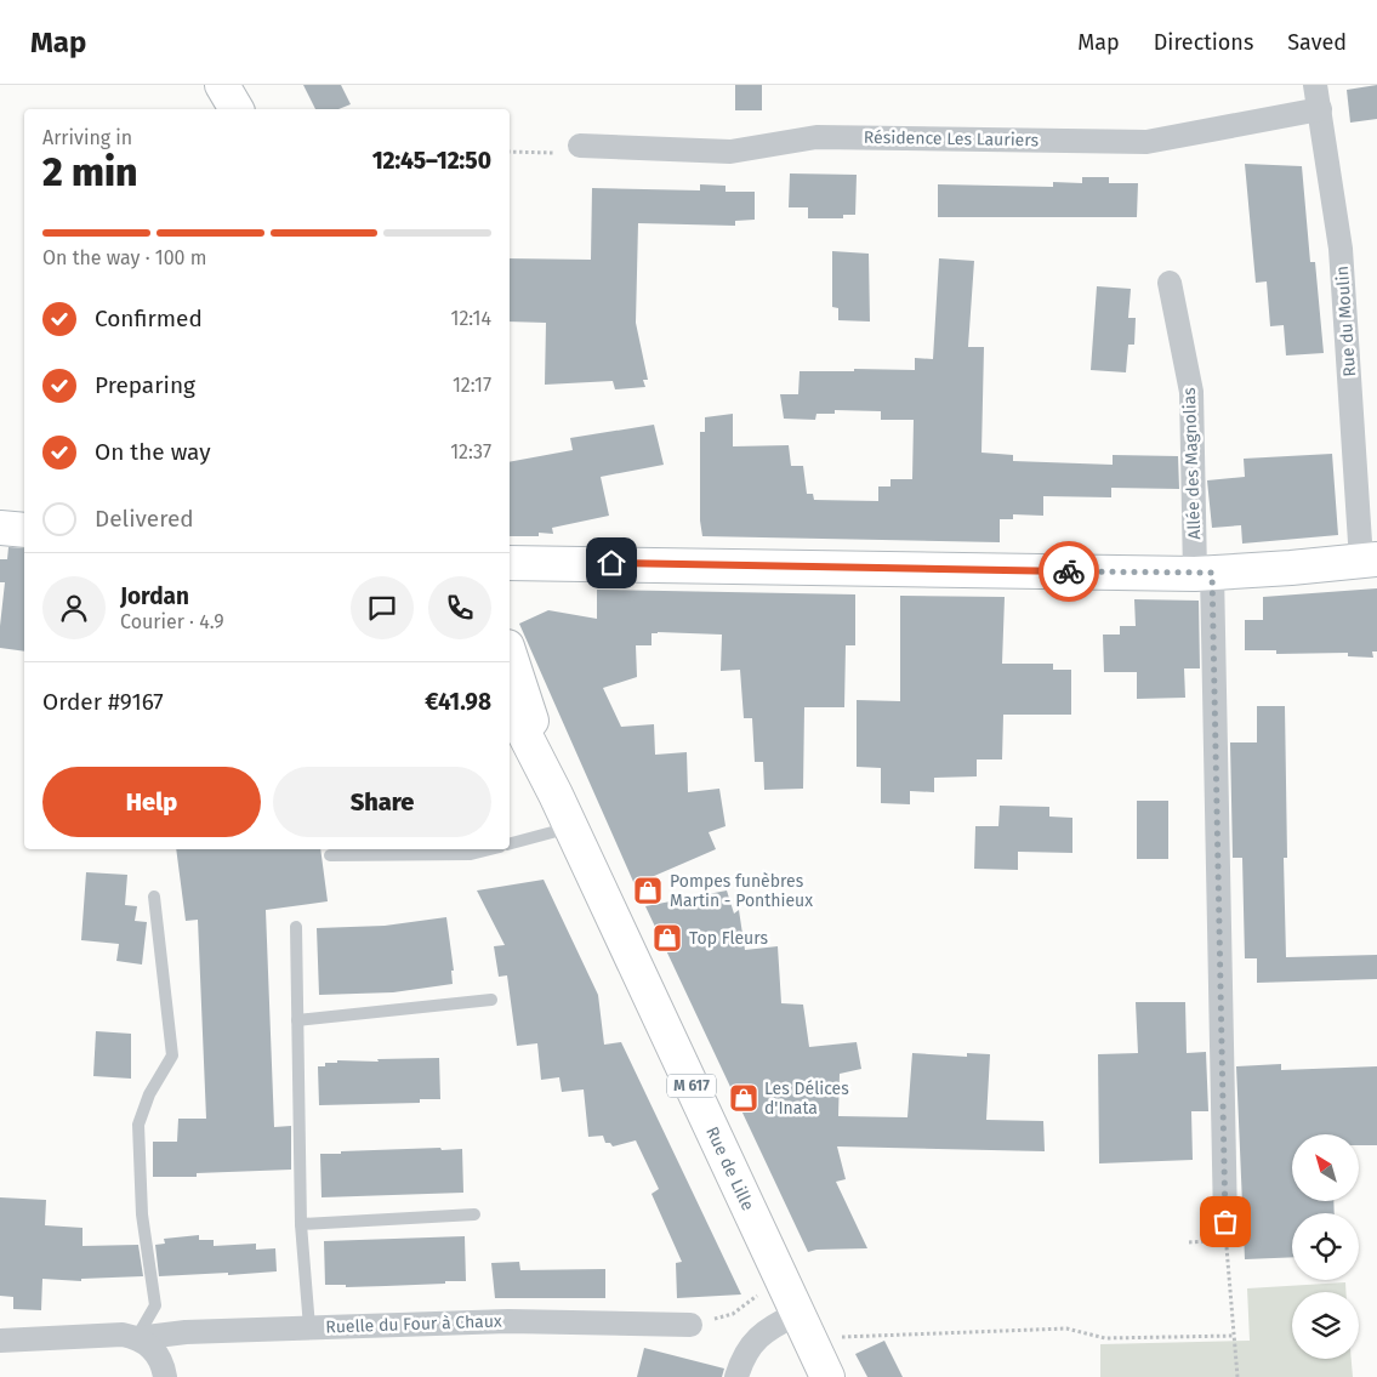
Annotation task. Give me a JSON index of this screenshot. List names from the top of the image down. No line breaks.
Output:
{"streets":{"main road":["M 617","Rue de Lille"],"street":["Résidence Les Lauriers","Rue du Moulin","Allée des Magnolias","Ruelle du Four à Chaux"]},"crossings":[["Résidence Les Lauriers","Rue du Moulin"]],"places":{"shop":["Pompes funèbres Martin - Ponthieux","Top Fleurs","Les Délices d'Inata"]},"north":"top left","page":{"header":"Map","nav":["Map","Directions","Saved"],"heading":["2 min","Arriving in","12:45–12:50"],"panel":["Jordan","Courier · 4.9","Order #9167","€41.98"],"bar":"On the way · 100 m","list":[["Confirmed","12:14"],["Preparing","12:17"],["On the way","12:37"],"Delivered"],"buttons":["Help","Share"]}}
